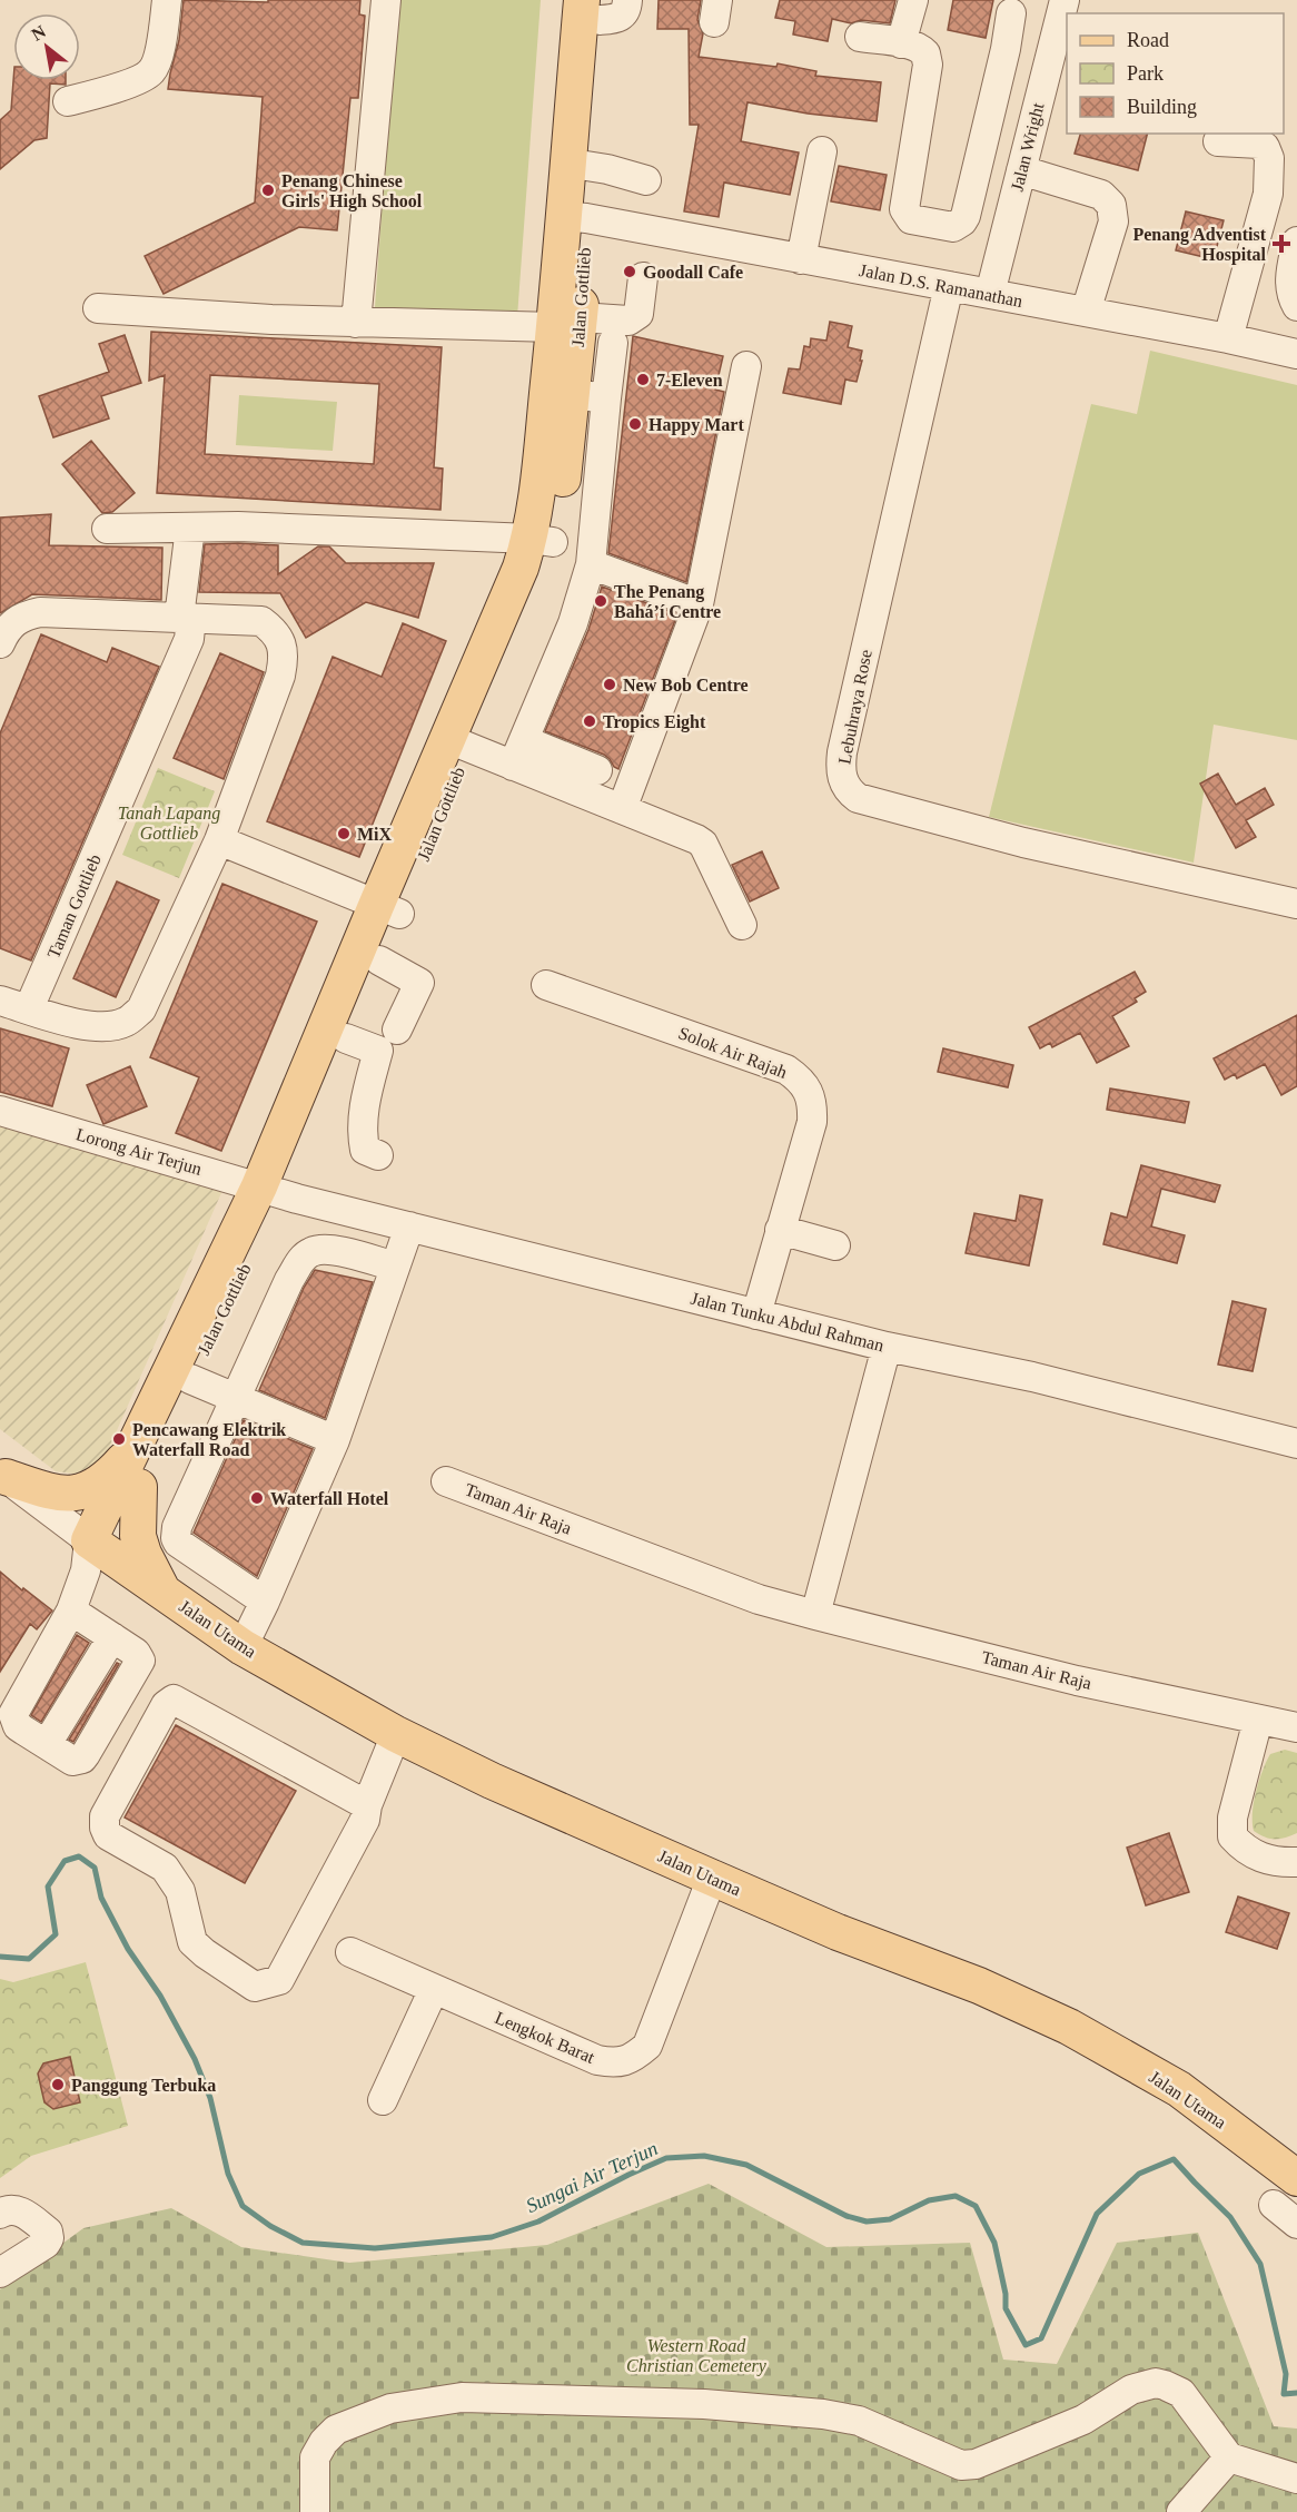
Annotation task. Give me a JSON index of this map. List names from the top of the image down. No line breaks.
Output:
{"streets":{"main road":["Jalan Gottlieb","Jalan Utama"],"street":["Jalan Wright","Jalan D.S. Ramanathan","Lebuhraya Rose","Taman Gottlieb","Solok Air Rajah","Lorong Air Terjun","Jalan Tunku Abdul Rahman","Taman Air Raja","Lengkok Barat"]},"crossings":[["Jalan Wright","Jalan D.S. Ramanathan"],["Jalan D.S. Ramanathan","Jalan Gottlieb"],["Jalan D.S. Ramanathan","Lebuhraya Rose"],["Jalan Gottlieb","Lorong Air Terjun"],["Jalan Gottlieb","Jalan Tunku Abdul Rahman"],["Jalan Gottlieb","Jalan Utama"],["Solok Air Rajah","Jalan Tunku Abdul Rahman"],["Lorong Air Terjun","Jalan Tunku Abdul Rahman"],["Jalan Utama","Lengkok Barat"]],"water":["Sungai Air Terjun"],"parks":["Tanah Lapang Gottlieb","Western Road Christian Cemetery"],"places":{"other":["Penang Chinese Girls' High School","Goodall Cafe","7-Eleven","Happy Mart","The Penang Bahá’í Centre","New Bob Centre","Tropics Eight","MiX","Pencawang Elektrik Waterfall Road","Waterfall Hotel","Panggung Terbuka"],"health":["Penang Adventist Hospital"]},"legend":["Road","Park","Building"],"north":"top left"}
